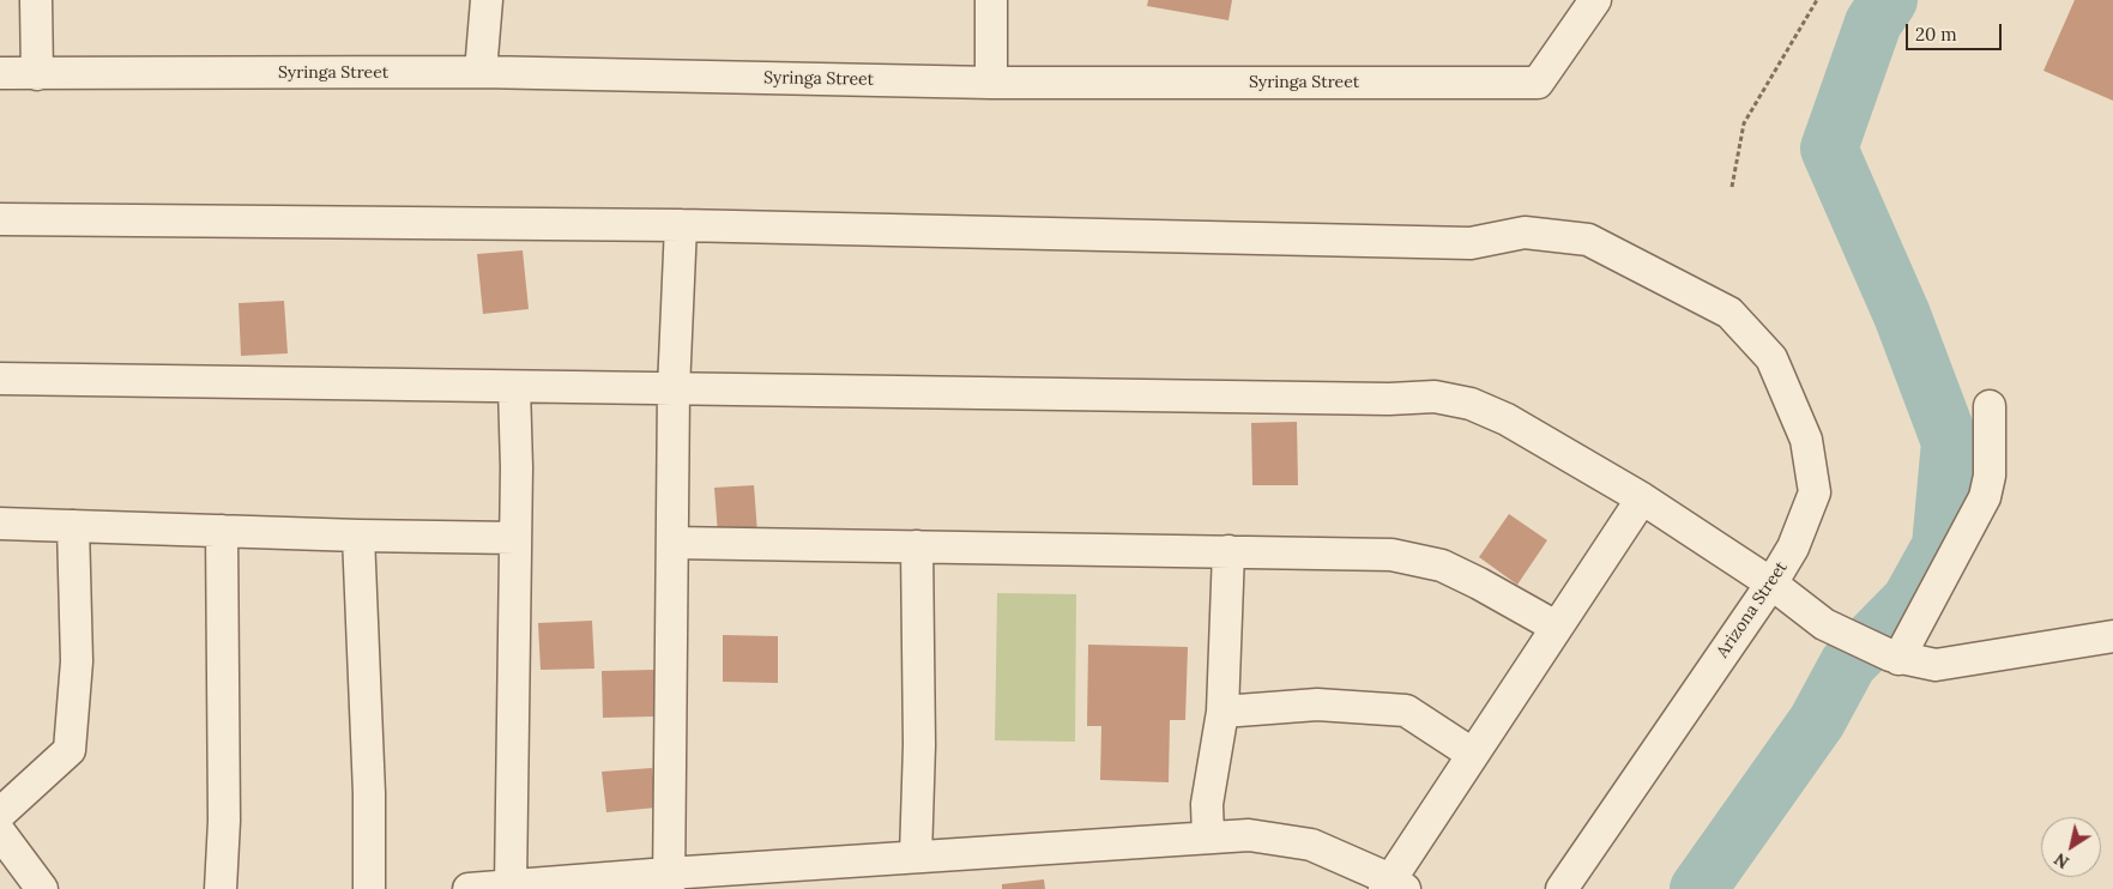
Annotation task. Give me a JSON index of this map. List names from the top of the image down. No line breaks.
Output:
{"streets":{"street":["Syringa Street","Arizona Street"]},"scale_bar":"20 m","north":"bottom left"}
